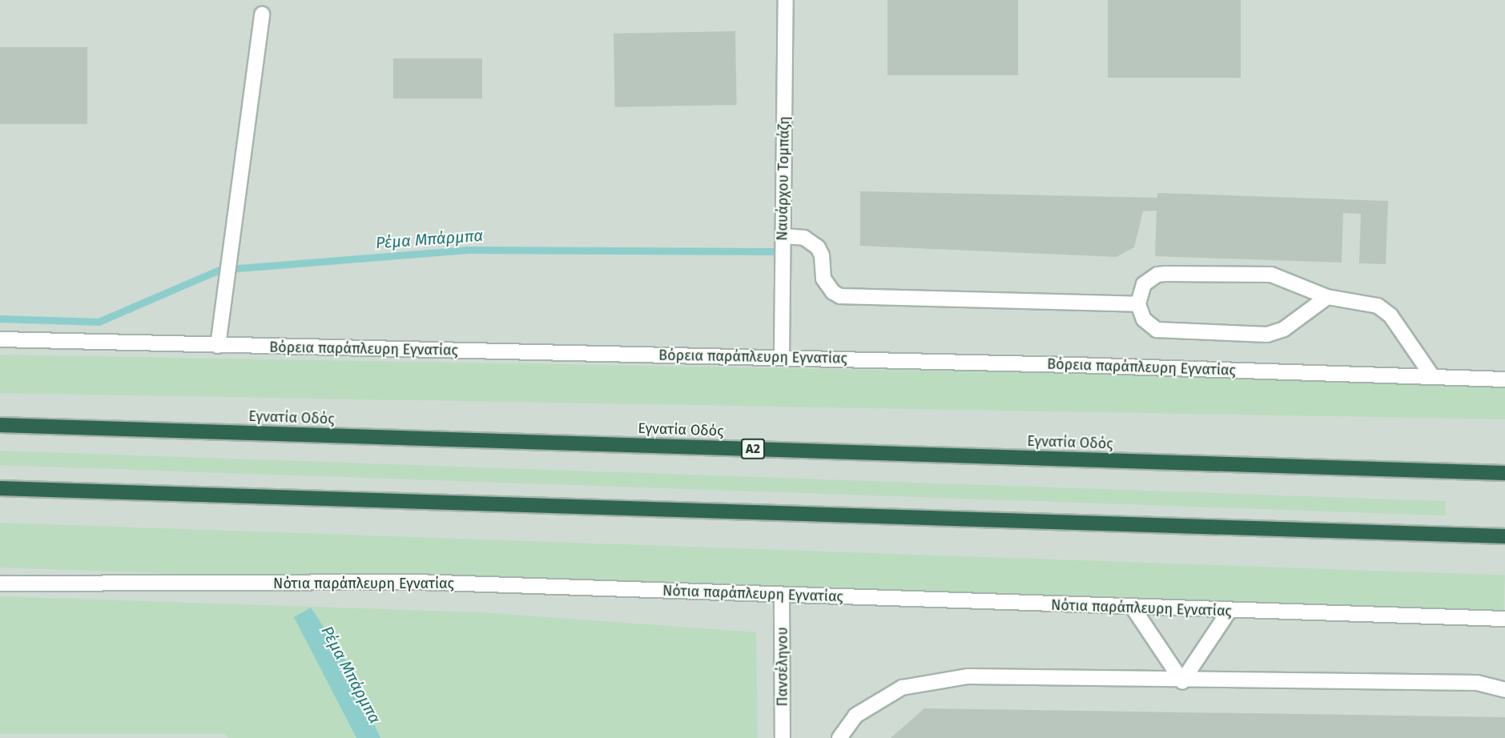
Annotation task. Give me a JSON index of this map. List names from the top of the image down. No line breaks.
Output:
{"streets":{"highway":["Εγνατία Οδός","Α2"],"street":["Ναυάρχου Τομπάζη","Βόρεια παράπλευρη Εγνατίας","Νότια παράπλευρη Εγνατίας","Πανσέληνου"]},"crossings":[["Ναυάρχου Τομπάζη","Βόρεια παράπλευρη Εγνατίας"],["Νότια παράπλευρη Εγνατίας","Πανσέληνου"]],"water":["Ρέμα Μπάρμπα"]}
